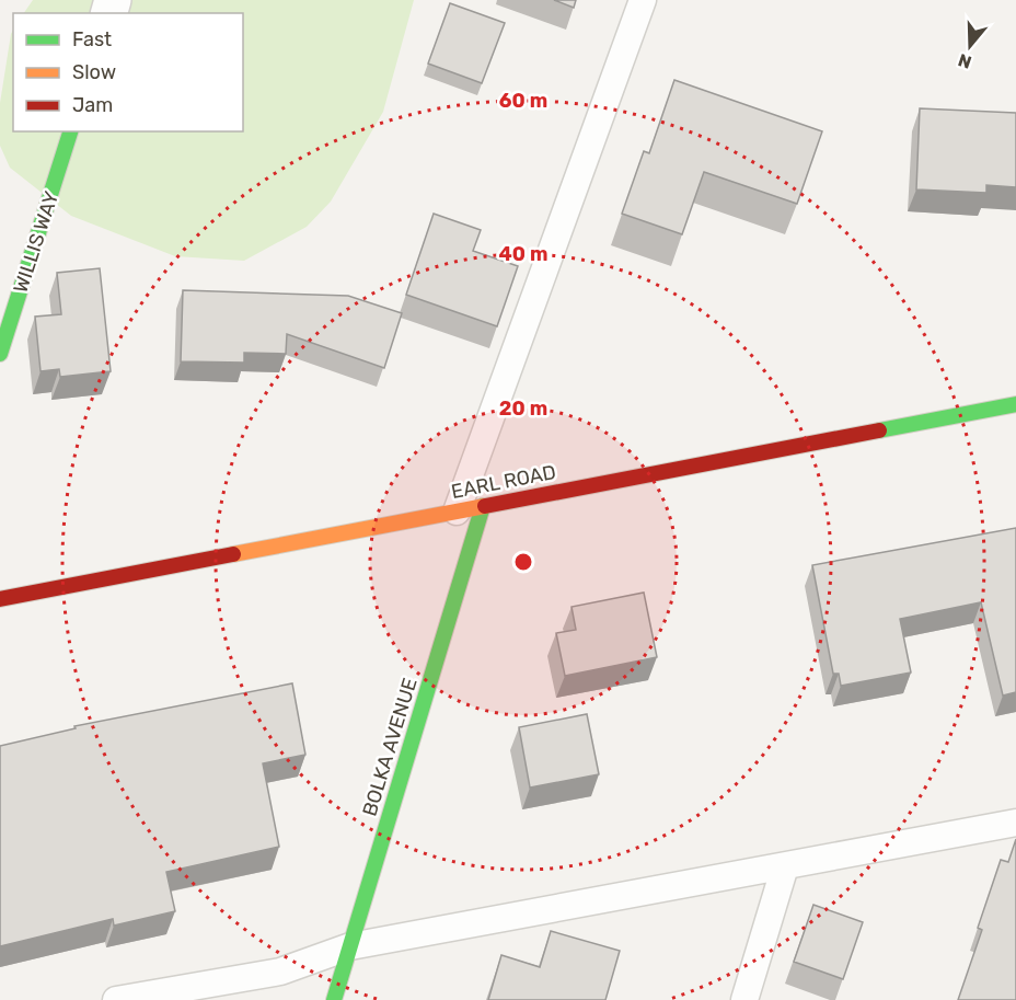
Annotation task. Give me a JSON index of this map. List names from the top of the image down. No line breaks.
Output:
{"streets":{"street":["WILLIS WAY","EARL ROAD","BOLKA AVENUE"]},"crossings":[["EARL ROAD","BOLKA AVENUE"]],"legend":["Fast","Slow","Jam"],"north":"bottom","rings":["60 m","40 m","20 m"]}
